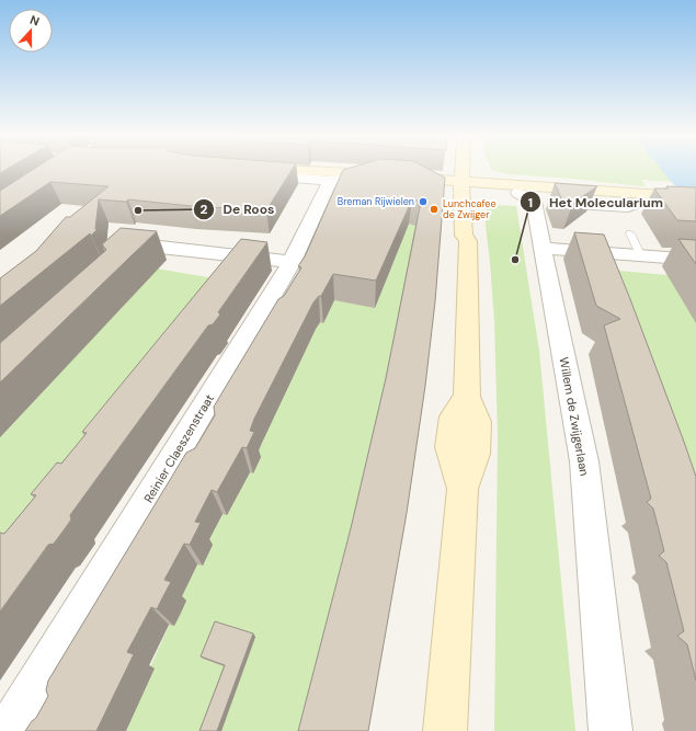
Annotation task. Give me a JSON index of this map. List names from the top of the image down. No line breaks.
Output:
{"streets":{"street":["Willem de Zwijgerlaan","Reinier Claeszenstraat"]},"places":["Breman Rijwielen","Lunchcafee de Zwijger","De Roos","Het Molecularium"],"north":"top"}
